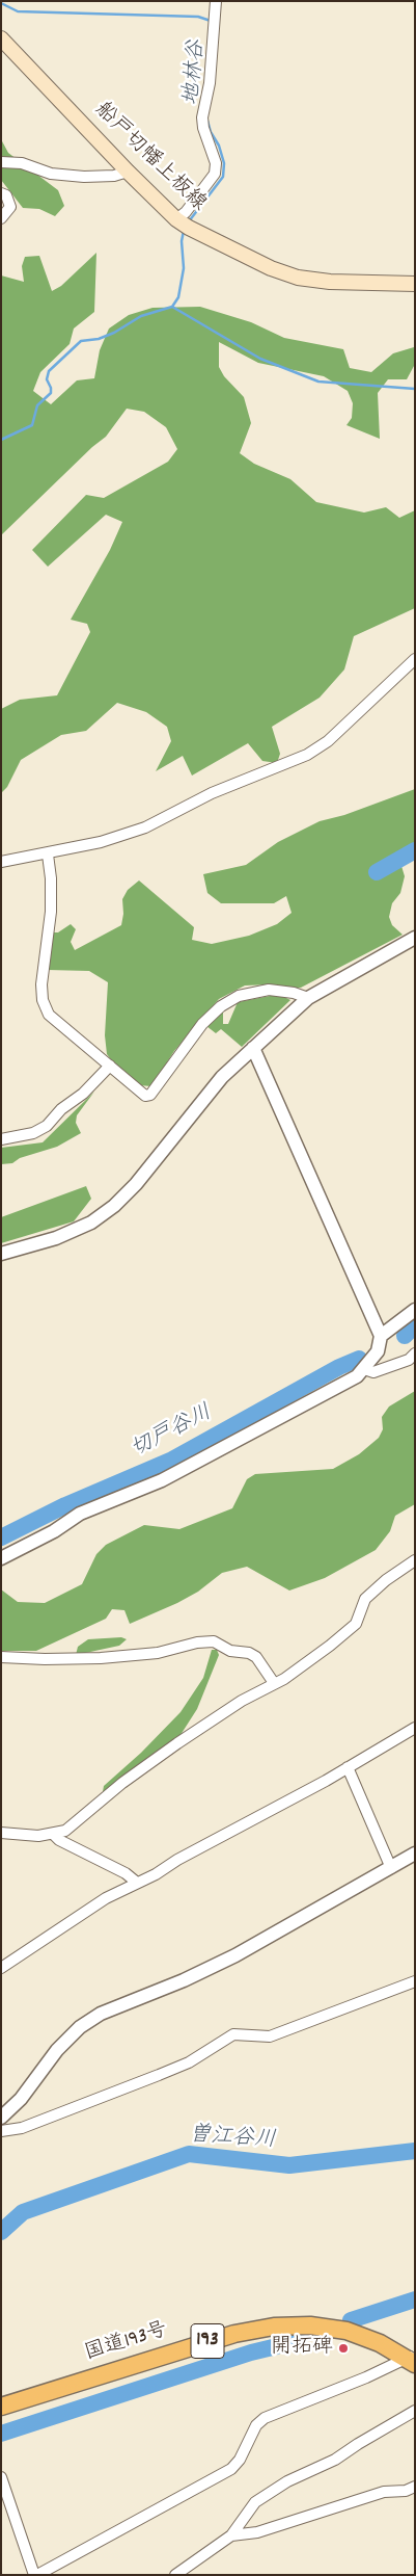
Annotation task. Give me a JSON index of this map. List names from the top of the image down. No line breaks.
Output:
{"streets":{"highway":["193","国道193号"],"main road":["船戸切幡上板線"]},"water":["地林谷","切戸谷川","曽江谷川"],"places":["開拓碑"]}
